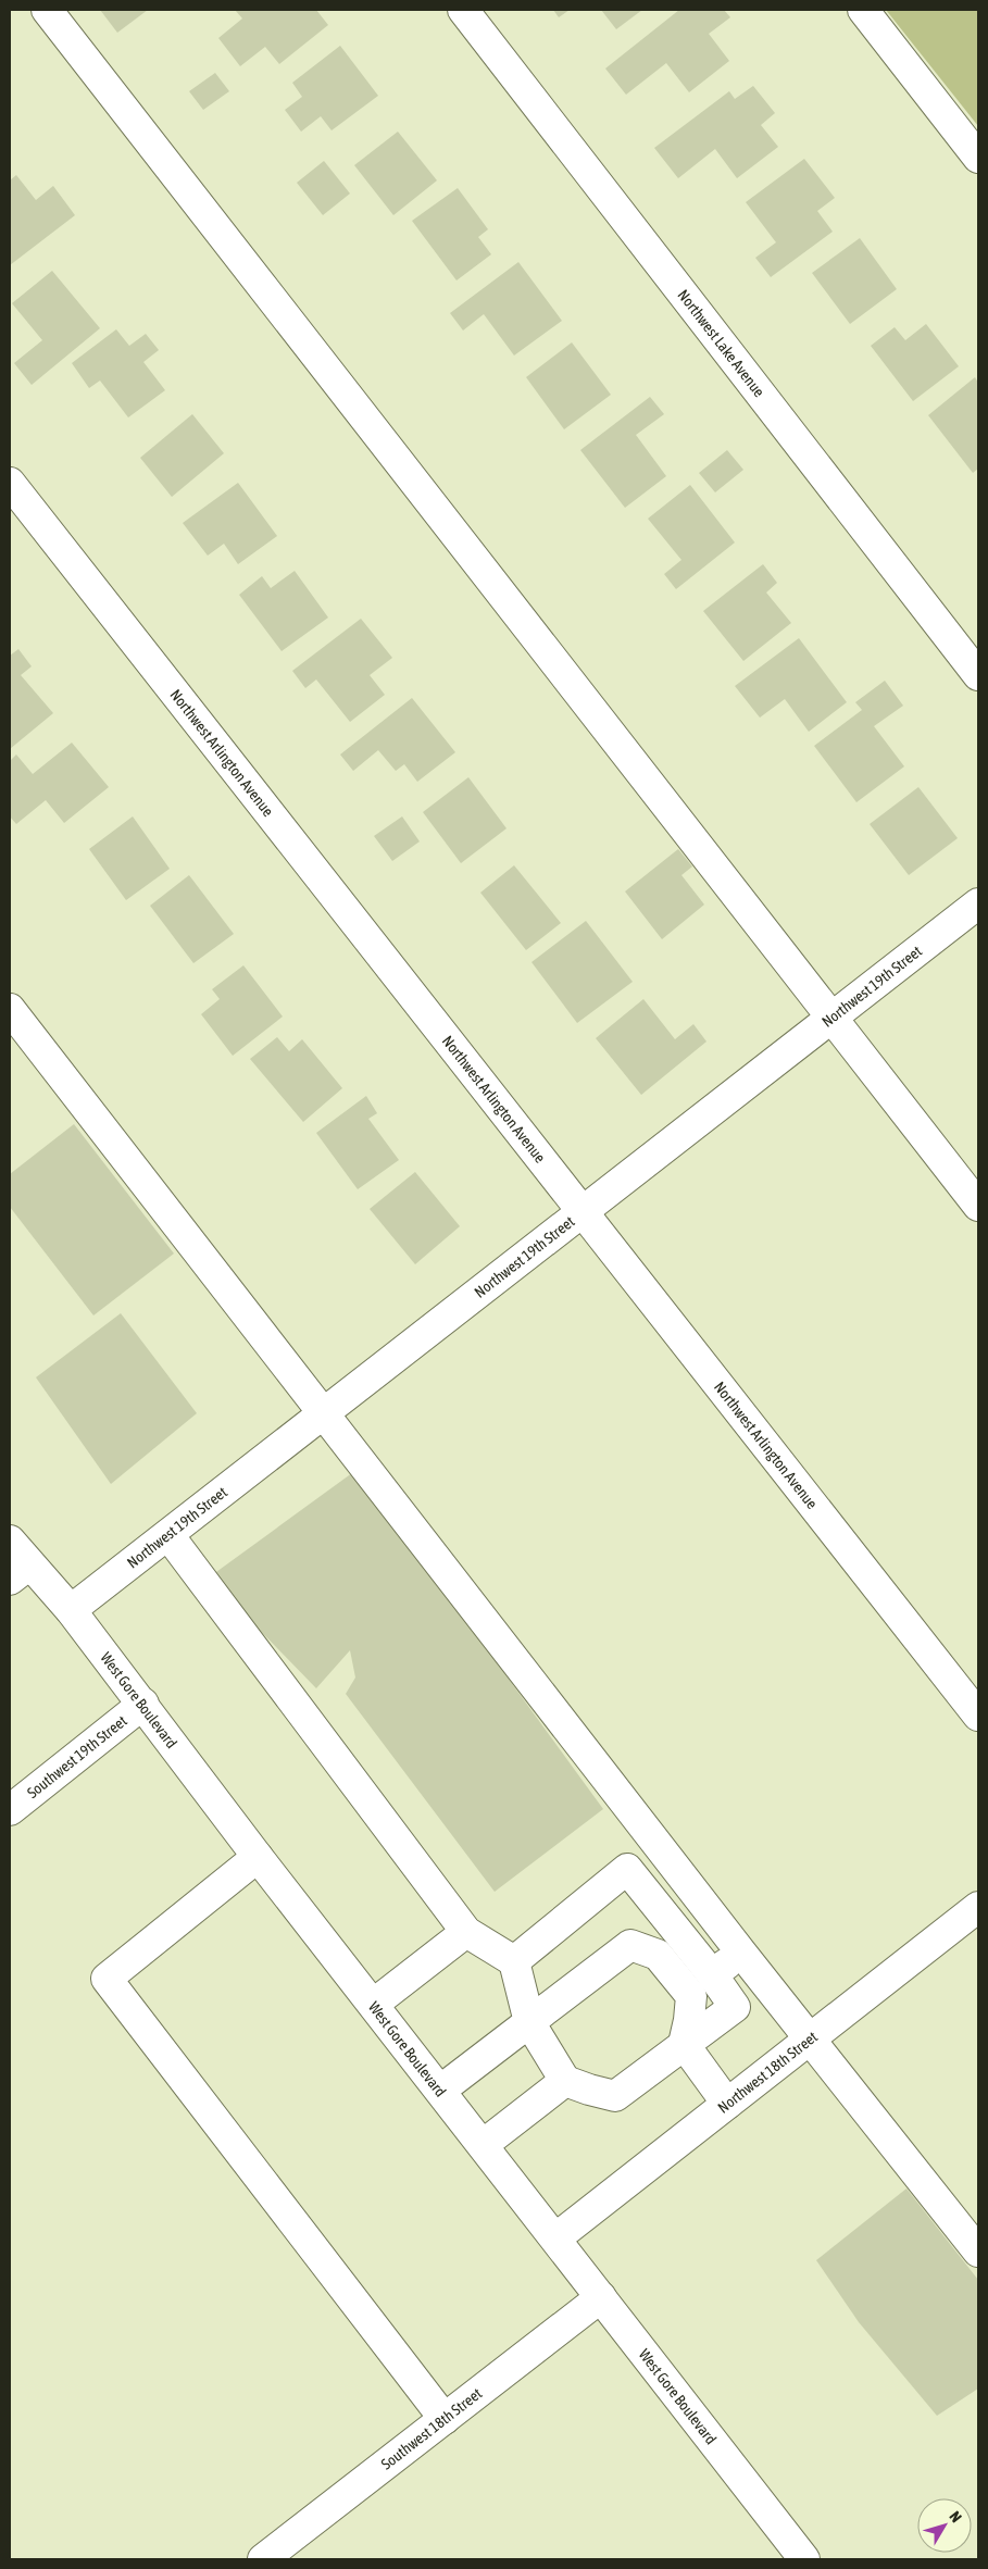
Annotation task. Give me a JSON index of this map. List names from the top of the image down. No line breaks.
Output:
{"streets":{"street":["Northwest Lake Avenue","Northwest Arlington Avenue","Northwest 19th Street","West Gore Boulevard","Southwest 19th Street","Northwest 18th Street","Southwest 18th Street"]},"crossings":[["Northwest Arlington Avenue","Northwest 19th Street"],["Northwest 19th Street","West Gore Boulevard"],["West Gore Boulevard","Southwest 19th Street"],["West Gore Boulevard","Northwest 18th Street"],["West Gore Boulevard","Southwest 18th Street"]],"north":"top right"}
